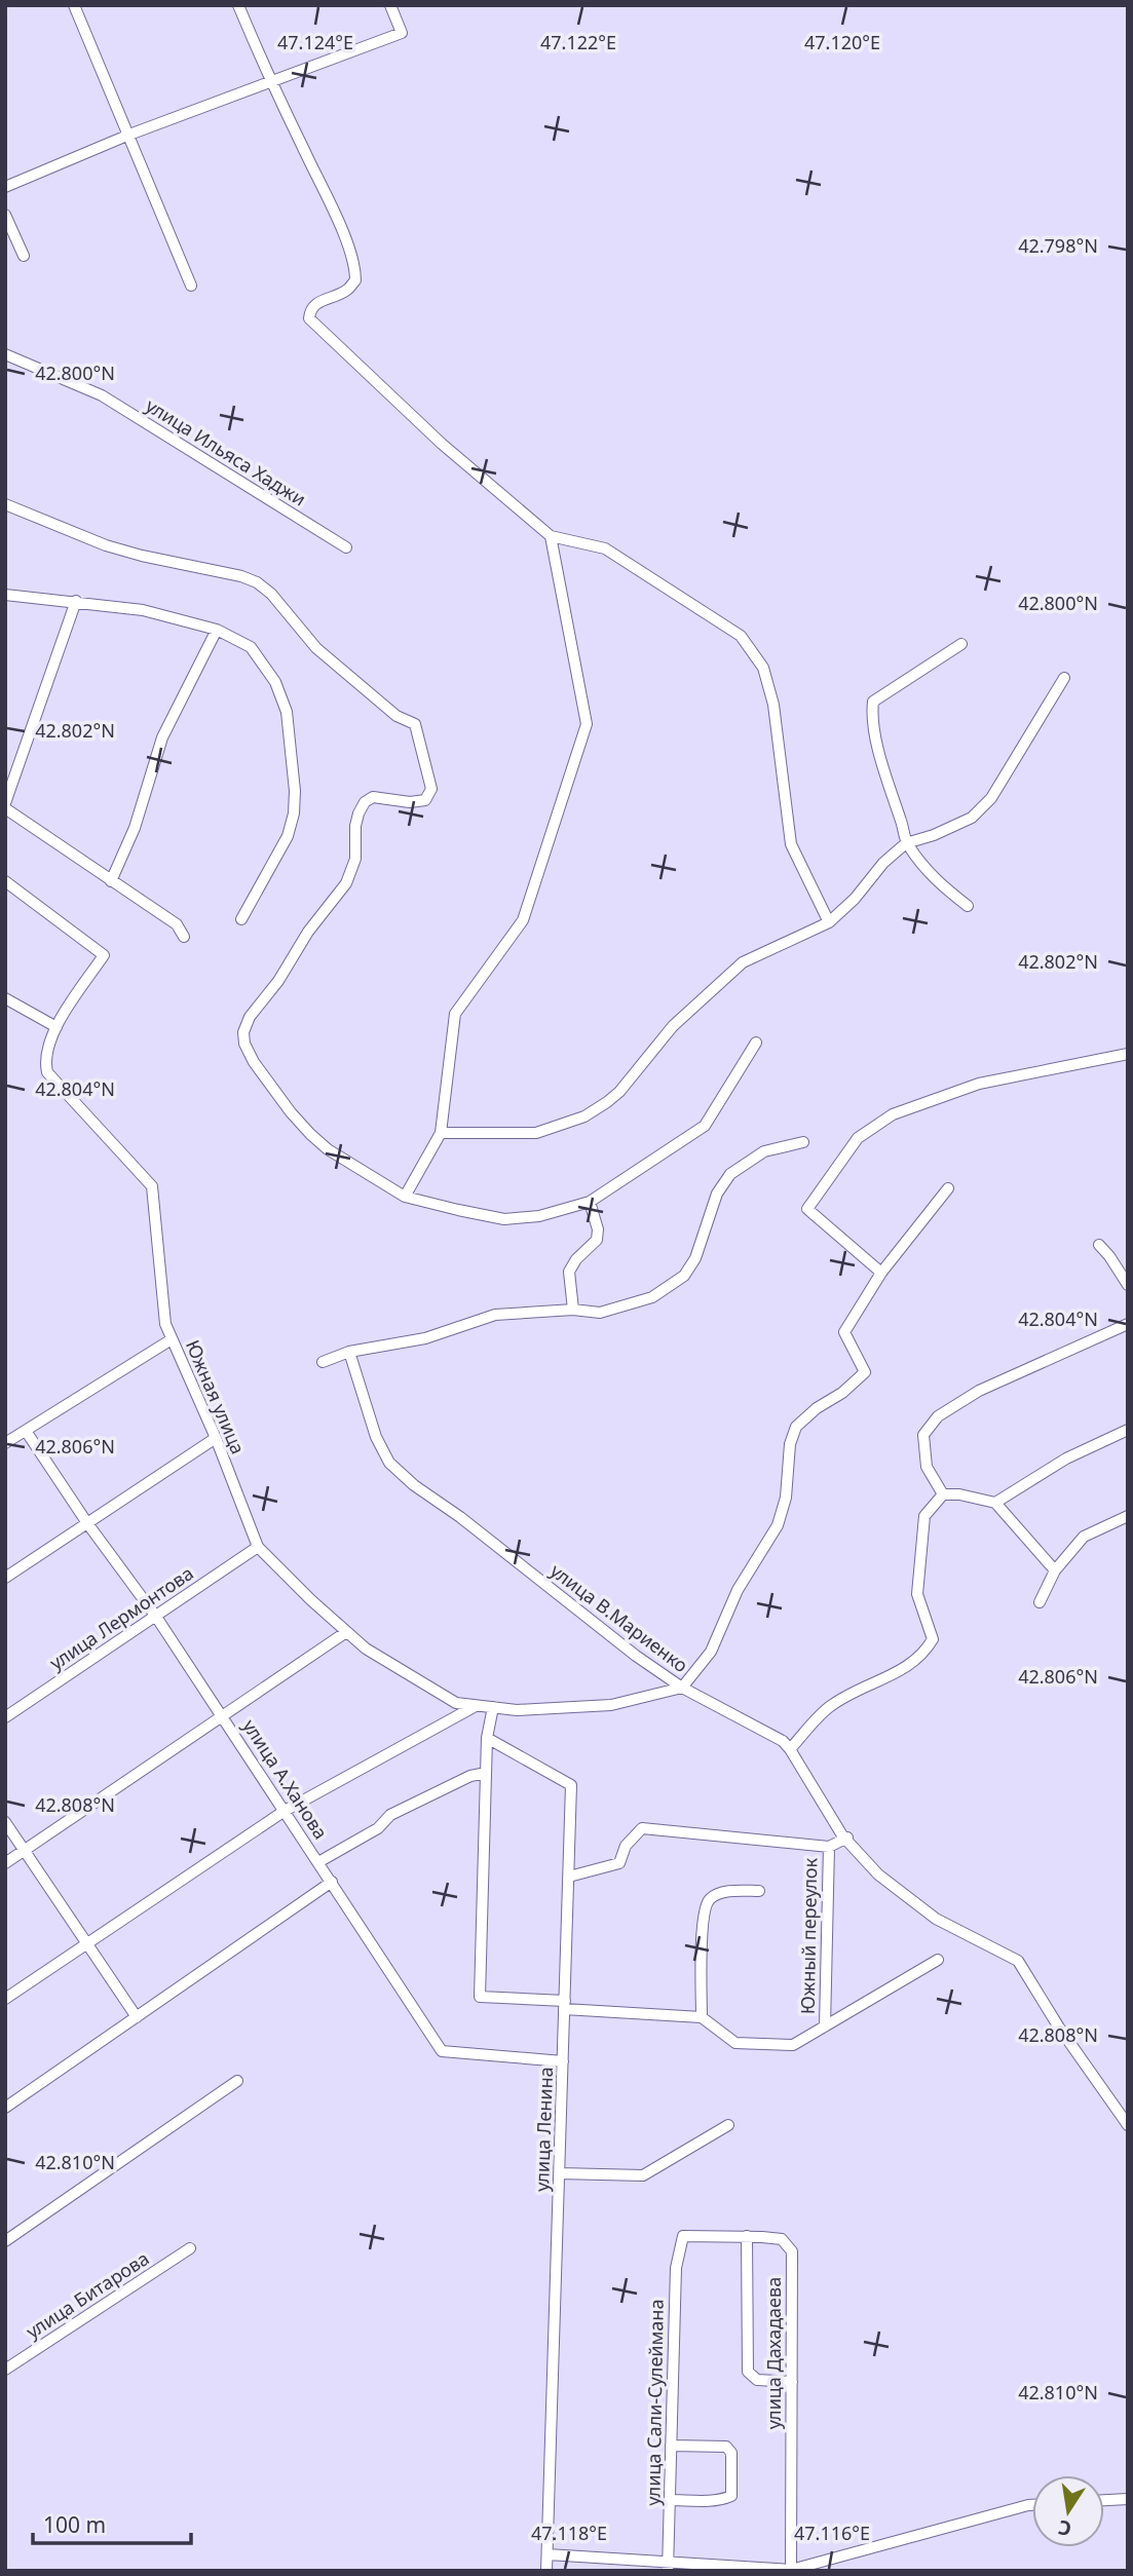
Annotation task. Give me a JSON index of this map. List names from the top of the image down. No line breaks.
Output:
{"streets":{"street":["улица Ильяса Хаджи","Южная улица","улица Лермонтова","улица В.Мариенко","улица А.Ханова","Южный переулок","улица Ленина","улица Битарова","улица Дахадаева","улица Сали-Сулеймана"]},"crossings":[["Южная улица","улица Лермонтова"],["Южная улица","улица В.Мариенко"],["улица Лермонтова","улица А.Ханова"],["улица А.Ханова","улица Ленина"],["улица Дахадаева","улица Сали-Сулеймана"]],"scale_bar":"100 m","north":"bottom","coordinates":["47.124°E","47.122°E","47.120°E","42.798°N","42.800°N","42.802°N","42.804°N","42.806°N","42.808°N","42.810°N","47.118°E","47.116°E"]}
